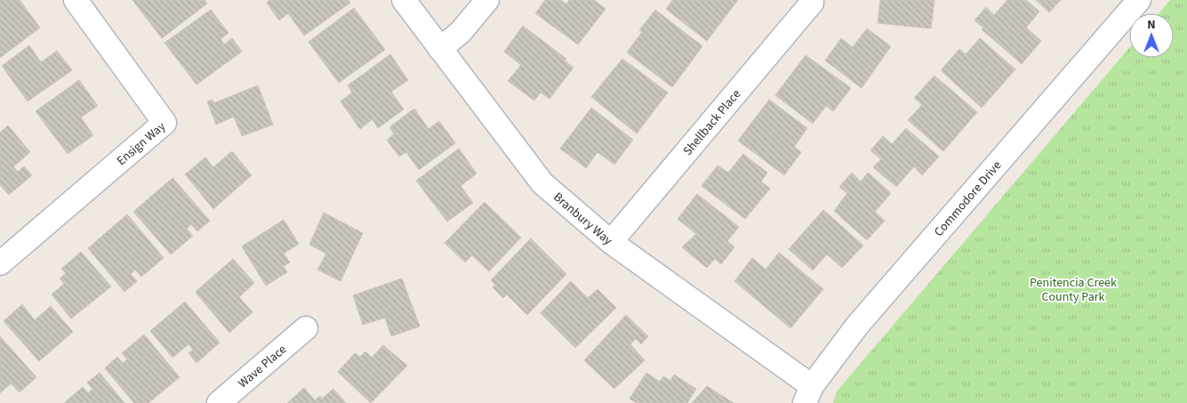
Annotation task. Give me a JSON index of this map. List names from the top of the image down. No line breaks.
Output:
{"streets":{"street":["Shellback Place","Ensign Way","Commodore Drive","Branbury Way","Wave Place"]},"crossings":[["Shellback Place","Branbury Way"],["Commodore Drive","Branbury Way"]],"parks":["Penitencia Creek County Park"],"north":"top"}
